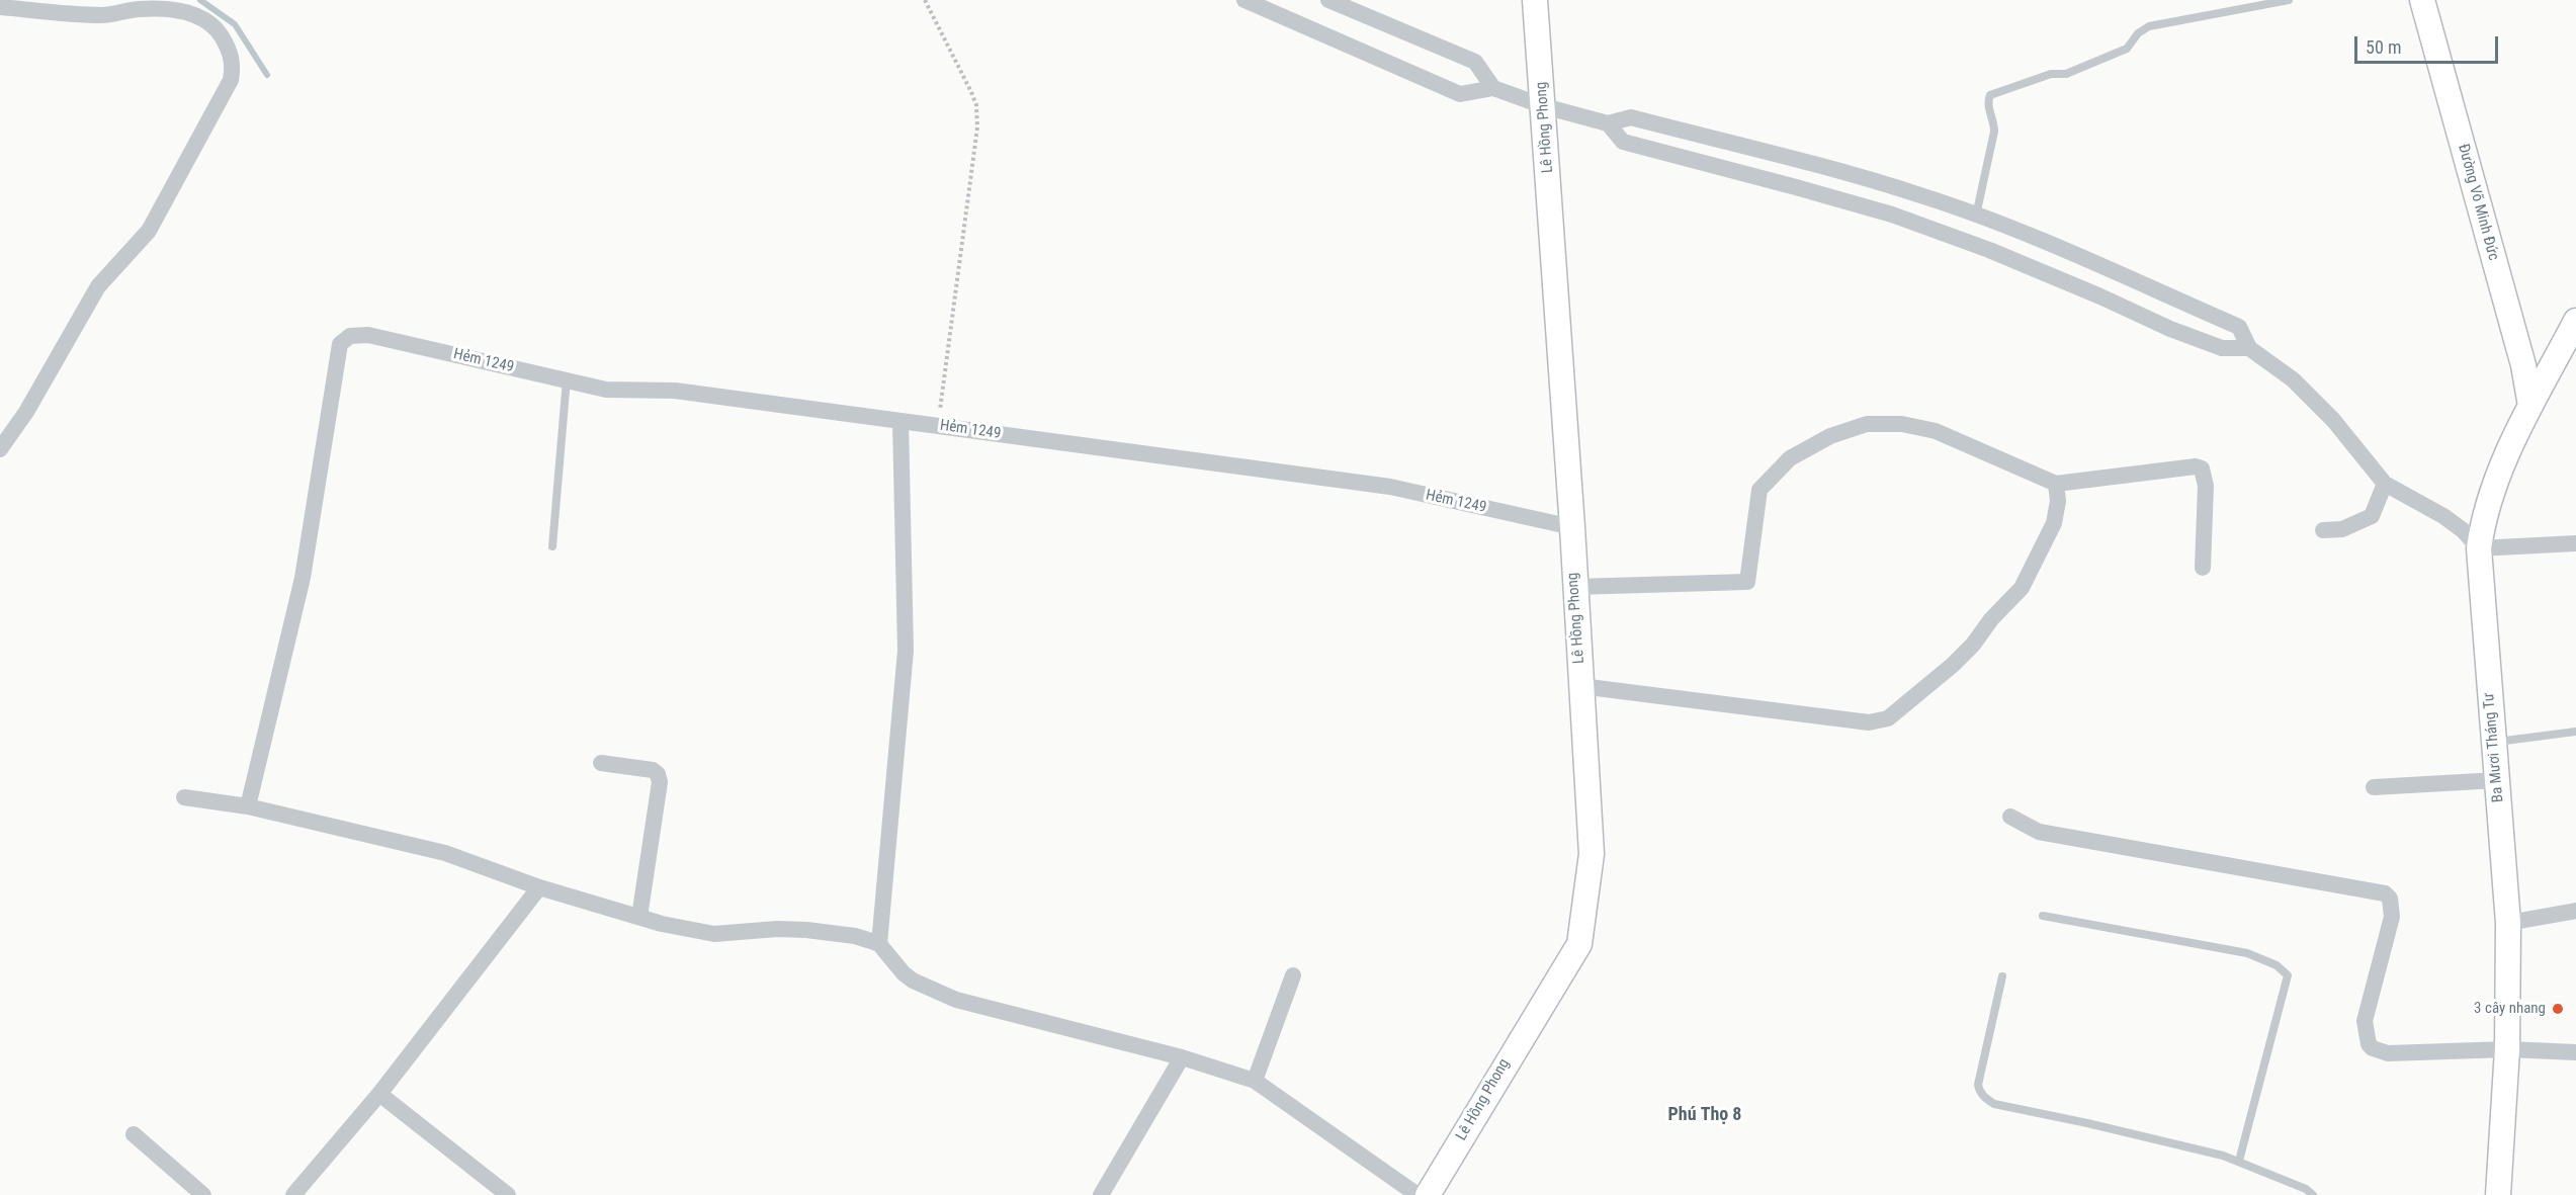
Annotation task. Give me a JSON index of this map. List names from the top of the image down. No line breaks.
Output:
{"streets":{"street":["Lê Hồng Phong","Đường Võ Minh Đức","Hẻm 1249","Ba Mươi Tháng Tư"]},"crossings":[["Lê Hồng Phong","Hẻm 1249"],["Đường Võ Minh Đức","Ba Mươi Tháng Tư"]],"districts":["Phú Thọ 8"],"places":["3 cây nhang"],"scale_bar":"50 m"}
